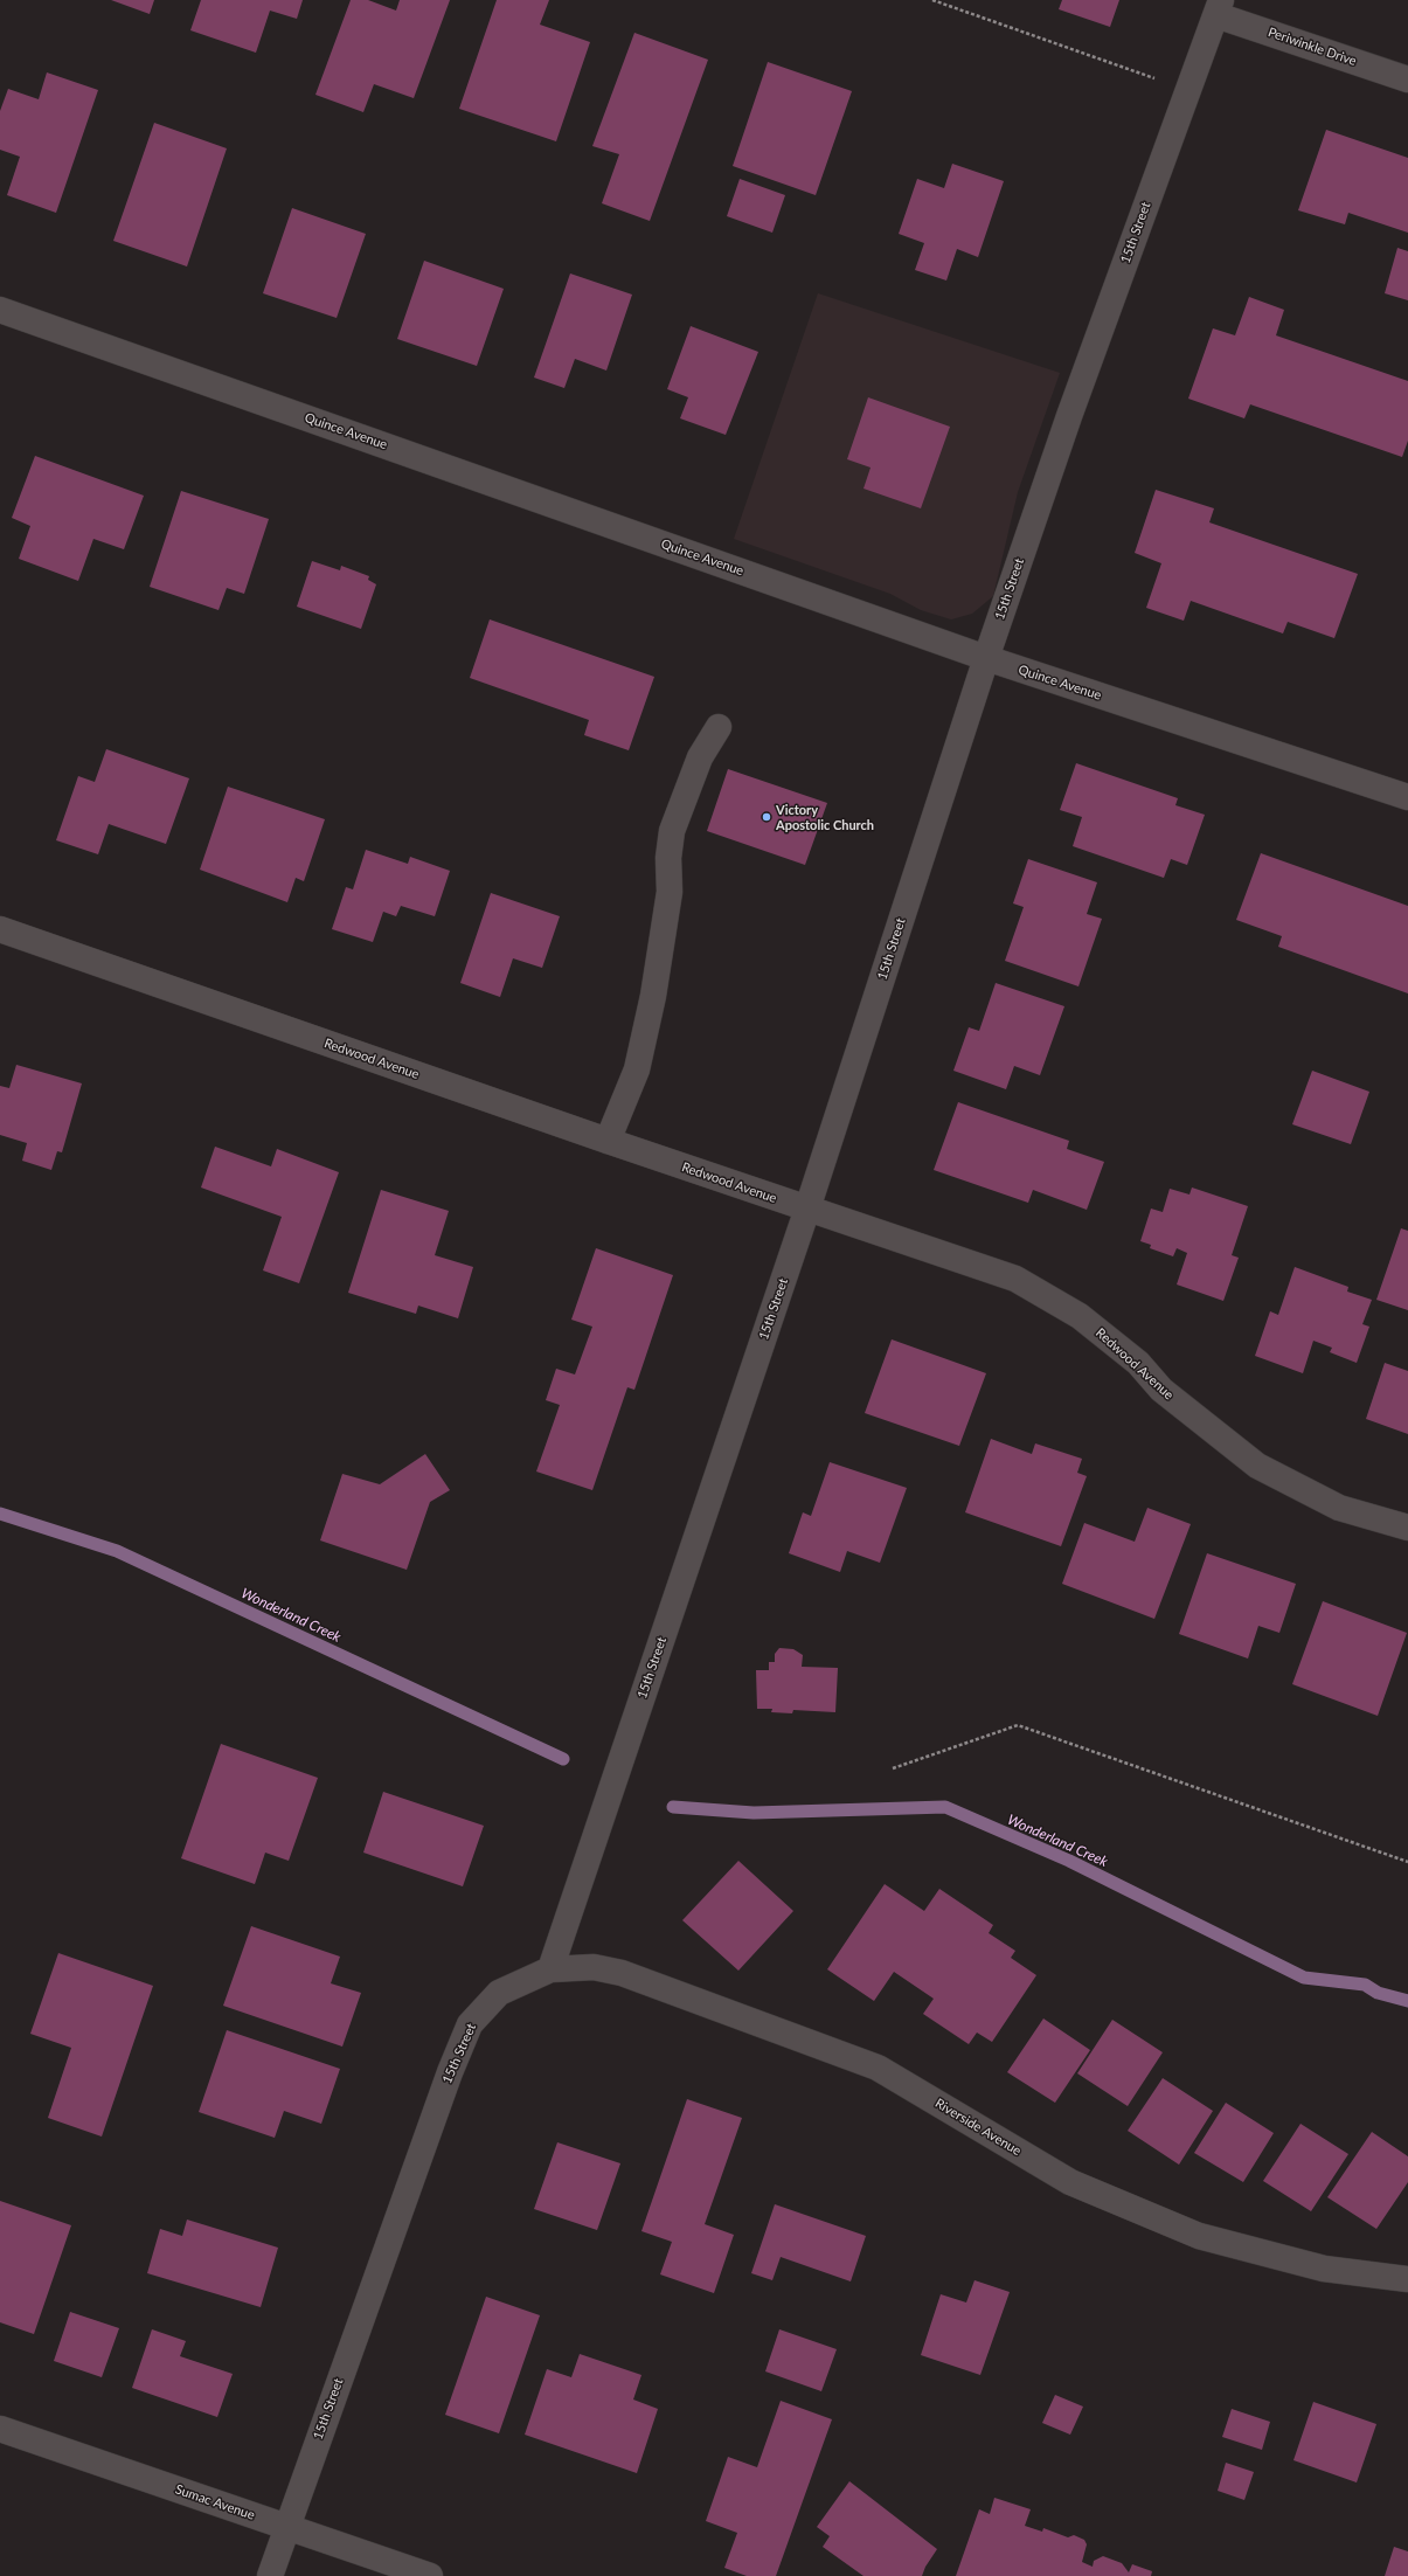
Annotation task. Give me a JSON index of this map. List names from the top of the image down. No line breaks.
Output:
{"streets":{"street":["Periwinkle Drive","15th Street","Quince Avenue","Redwood Avenue","Riverside Avenue","Sumac Avenue"]},"crossings":[["Periwinkle Drive","15th Street"],["15th Street","Quince Avenue"],["15th Street","Redwood Avenue"],["15th Street","Riverside Avenue"],["15th Street","Sumac Avenue"]],"water":["Wonderland Creek"],"places":["Victory Apostolic Church"]}
